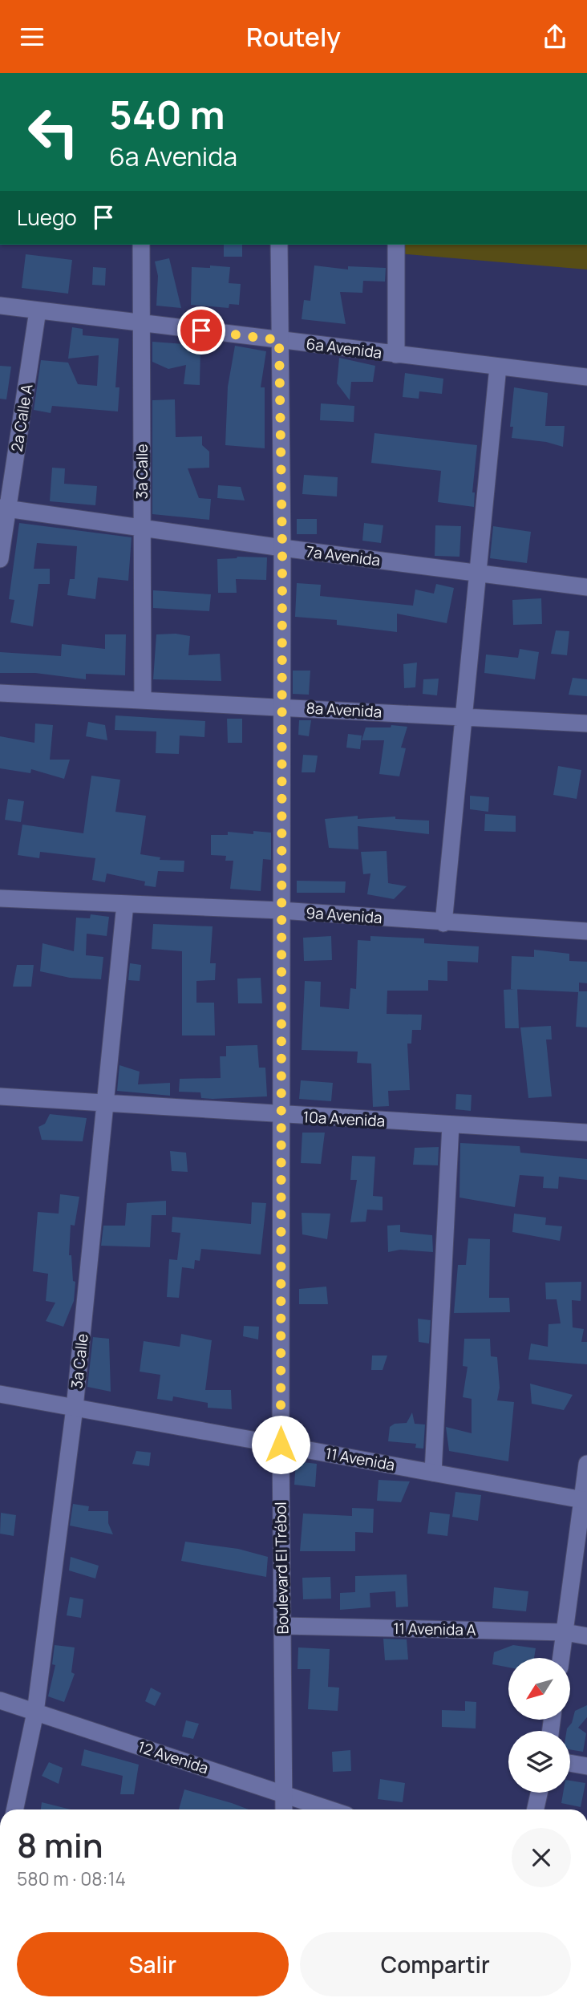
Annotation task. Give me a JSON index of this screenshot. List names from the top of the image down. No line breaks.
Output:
{"streets":{"street":["6a Avenida","2a Calle A","3a Calle","7a Avenida","8a Avenida","9a Avenida","10a Avenida","11 Avenida","Boulevard El Trébol","11 Avenida A","12 Avenida"]},"crossings":[["6a Avenida","2a Calle A"],["6a Avenida","3a Calle"],["6a Avenida","Boulevard El Trébol"],["2a Calle A","7a Avenida"],["3a Calle","7a Avenida"],["3a Calle","8a Avenida"],["3a Calle","9a Avenida"],["3a Calle","10a Avenida"],["3a Calle","11 Avenida"],["3a Calle","12 Avenida"],["7a Avenida","Boulevard El Trébol"],["8a Avenida","Boulevard El Trébol"],["9a Avenida","Boulevard El Trébol"],["10a Avenida","Boulevard El Trébol"],["11 Avenida","Boulevard El Trébol"],["Boulevard El Trébol","11 Avenida A"],["Boulevard El Trébol","12 Avenida"]],"north":"bottom left","page":{"header":"Routely","turn":["540 m","6a Avenida"],"then":"Luego","heading":["8 min","580 m · 08:14"],"buttons":["Salir","Compartir"]}}
